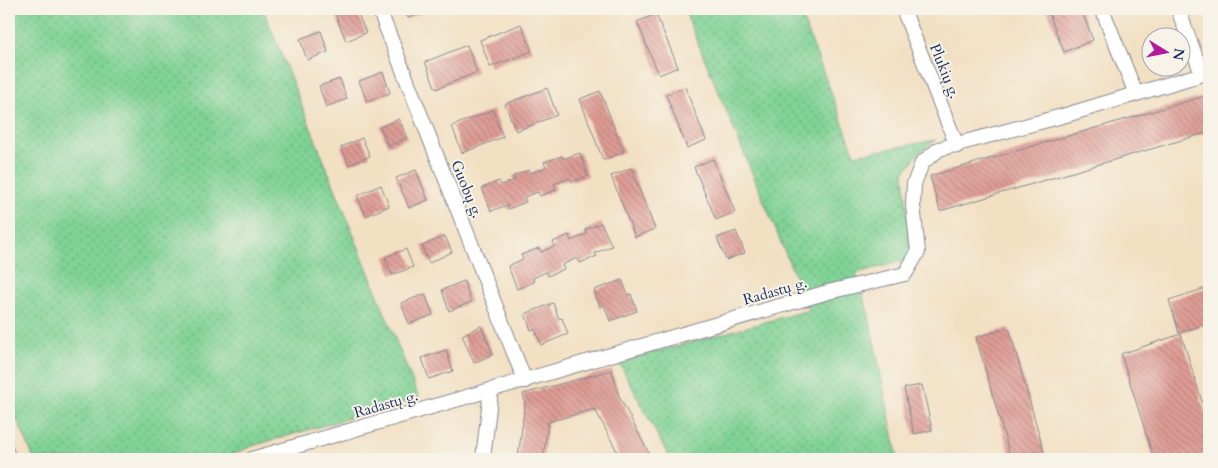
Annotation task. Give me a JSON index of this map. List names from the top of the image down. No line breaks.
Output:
{"streets":{"street":["Plukių g.","Guobų g.","Radastų g."]},"crossings":[["Plukių g.","Radastų g."],["Guobų g.","Radastų g."]],"north":"right"}
